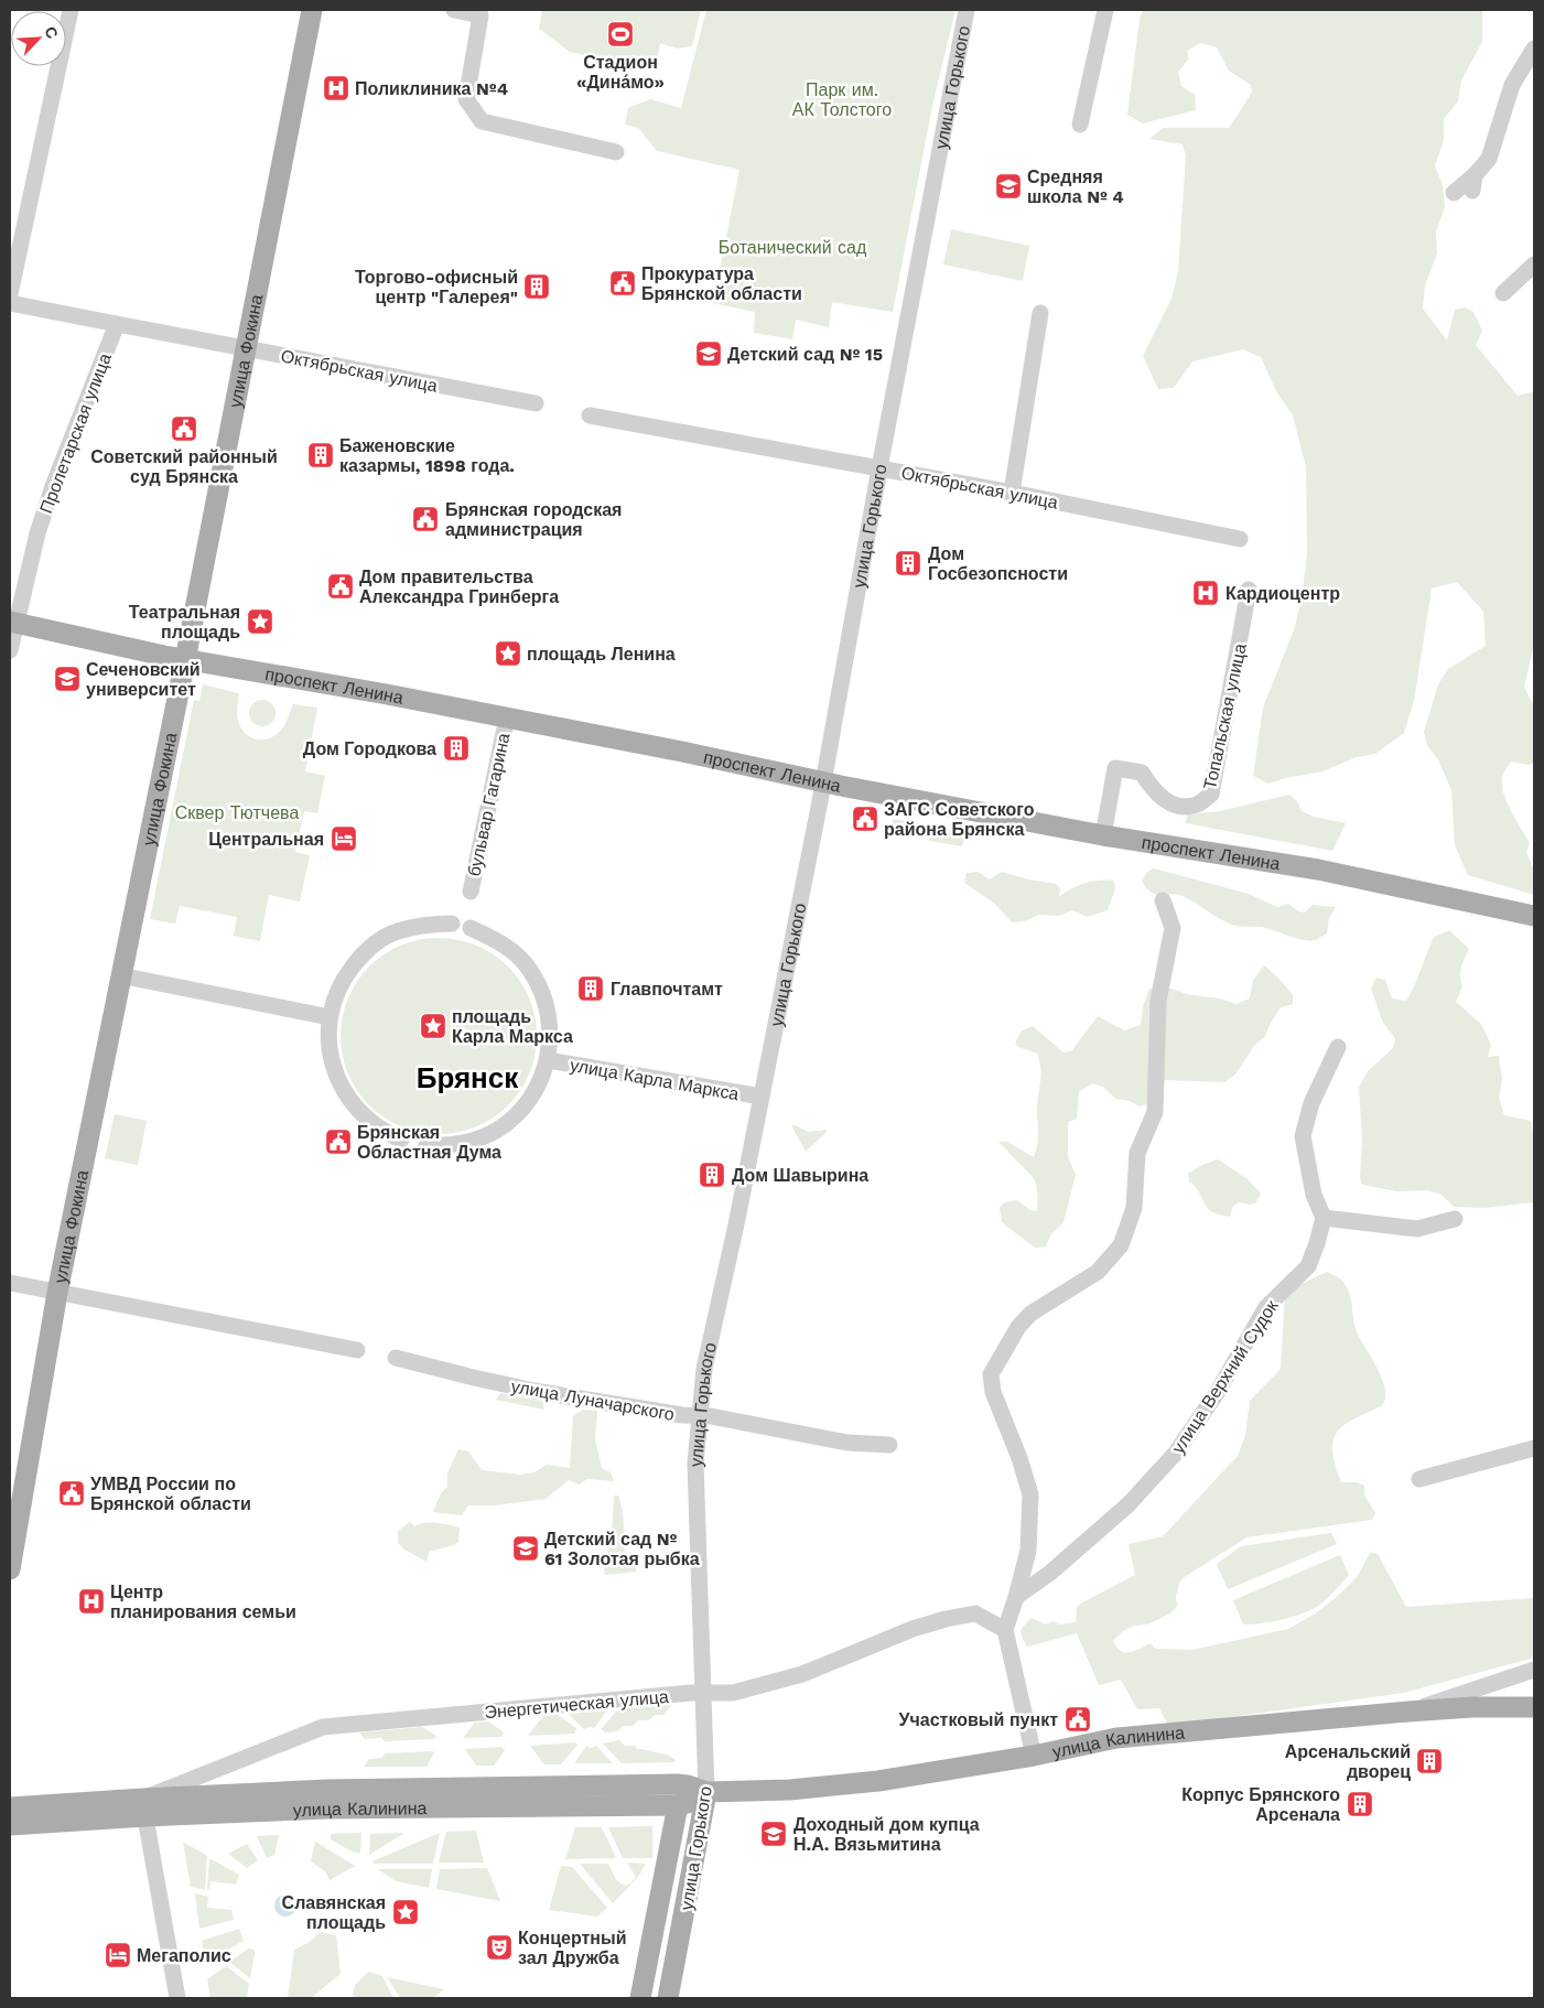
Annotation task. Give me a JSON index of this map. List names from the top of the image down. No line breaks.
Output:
{"streets":{"main road":["улица Горького","улица Фокина","проспект Ленина","улица Калинина"],"street":["Октябрьская улица","Пролетарская улица","Топальская улица","бульвар Гагарина","улица Карла Маркса","улица Верхний Судок","улица Луначарского","Энергетическая улица"]},"crossings":[["улица Горького","Октябрьская улица"],["улица Горького","проспект Ленина"],["улица Горького","улица Карла Маркса"],["улица Горького","улица Луначарского"],["улица Горького","Энергетическая улица"],["улица Горького","улица Калинина"],["улица Фокина","Октябрьская улица"],["улица Фокина","проспект Ленина"],["Октябрьская улица","Пролетарская улица"],["Пролетарская улица","проспект Ленина"],["проспект Ленина","Топальская улица"],["проспект Ленина","бульвар Гагарина"],["Энергетическая улица","улица Калинина"]],"districts":["Брянск"],"parks":["Парк им. АК Толстого","Ботанический сад","Сквер Тютчева"],"places":{"sports":["Стадион «Дина́мо»"],"hospital":["Поликлиника №4","Кардиоцентр","Центр планирования семьи"],"school or university":["Средняя школа № 4","Детский сад № 15","Сеченовский университет","Детский сад № 61 Золотая рыбка","Доходный дом купца Н.А. Вязьмитина"],"public building":["Прокуратура Брянской области","Советский районный суд Брянска","Брянская городская администрация","Дом правительства Александра Гринберга","ЗАГС Советского района Брянска","Брянская Областная Дума","УМВД России по Брянской области","Участковый пункт"],"building":["Торгово-офисный центр \"Галерея\"","Баженовские казармы, 1898 года.","Дом Госбезопсности","Дом Городкова","Главпочтамт","Дом Шавырина","Арсенальский дворец","Корпус Брянского Арсенала"],"place":["Театральная площадь","площадь Ленина","площадь Карла Маркса","Славянская площадь"],"hotel":["Центральная","Мегаполис"],"theatre":["Концертный зал Дружба"]},"north":"top right"}
